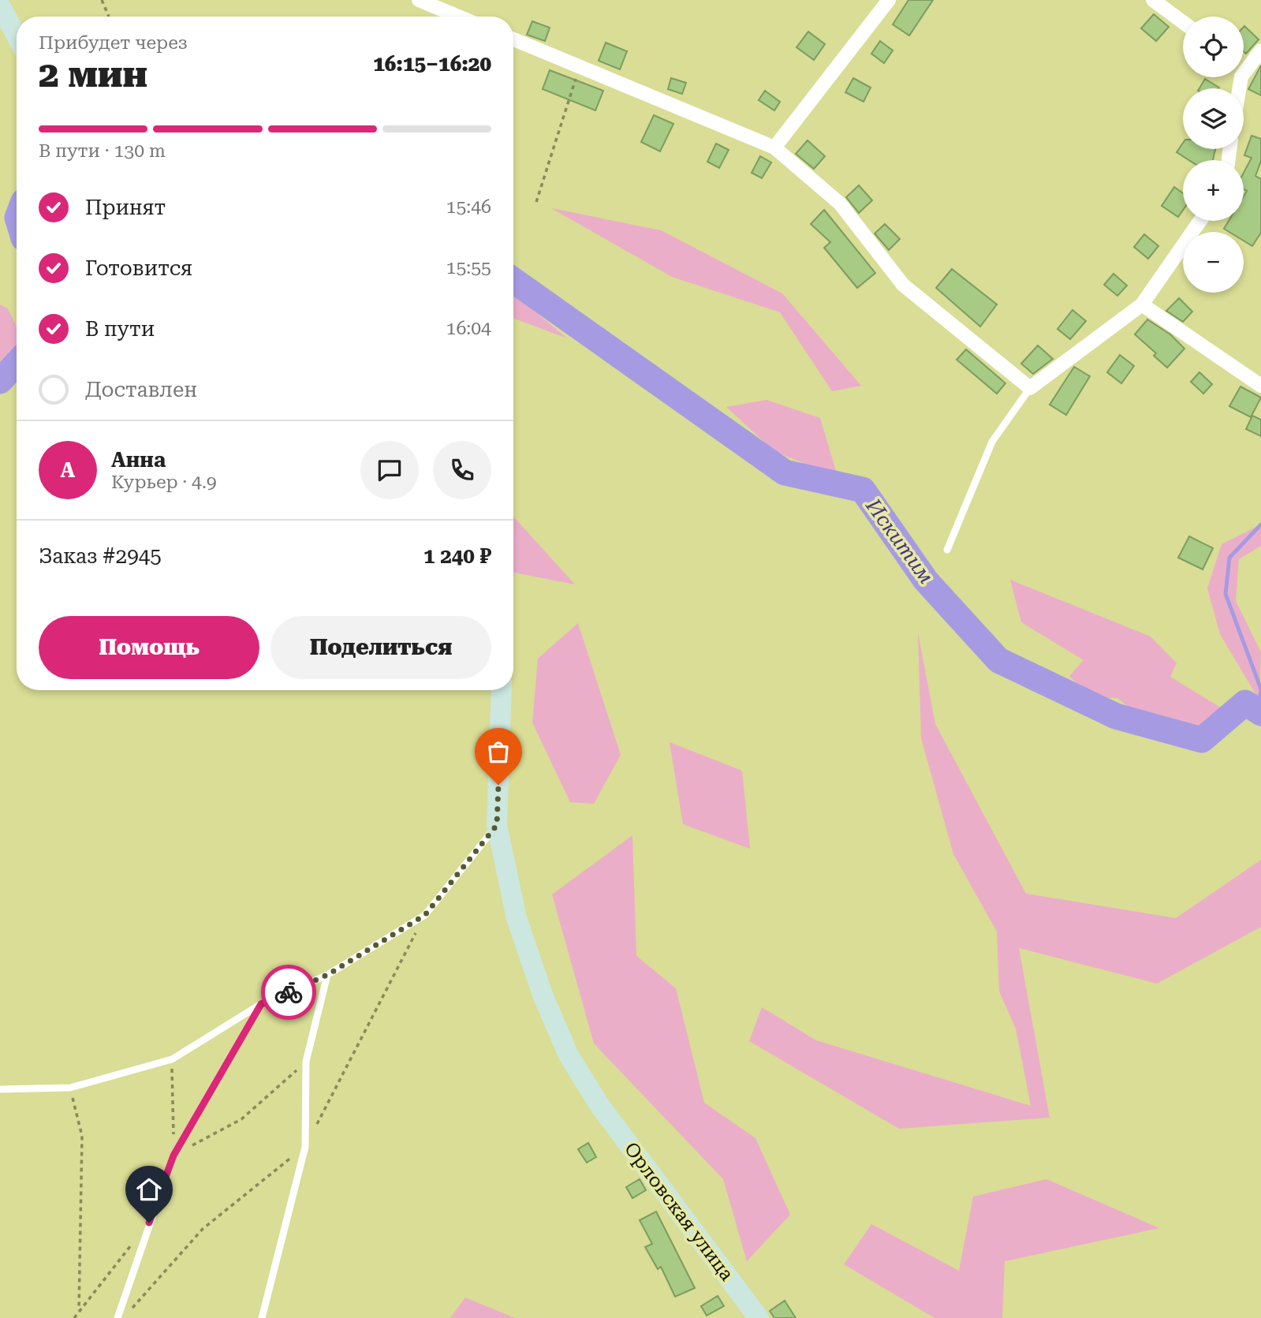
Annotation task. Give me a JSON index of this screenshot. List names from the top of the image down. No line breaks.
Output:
{"streets":{"main road":["Орловская улица"]},"water":["Искитим"],"page":{"map_buttons":["+","−"],"heading":["2 мин","Прибудет через","16:15–16:20"],"panel":["Анна","Курьер · 4.9","Заказ #2945","1 240 ₽"],"bar":"В пути · 130 m","list":[["Принят","15:46"],["Готовится","15:55"],["В пути","16:04"],"Доставлен"],"round":"А","buttons":["Помощь","Поделиться"]}}
